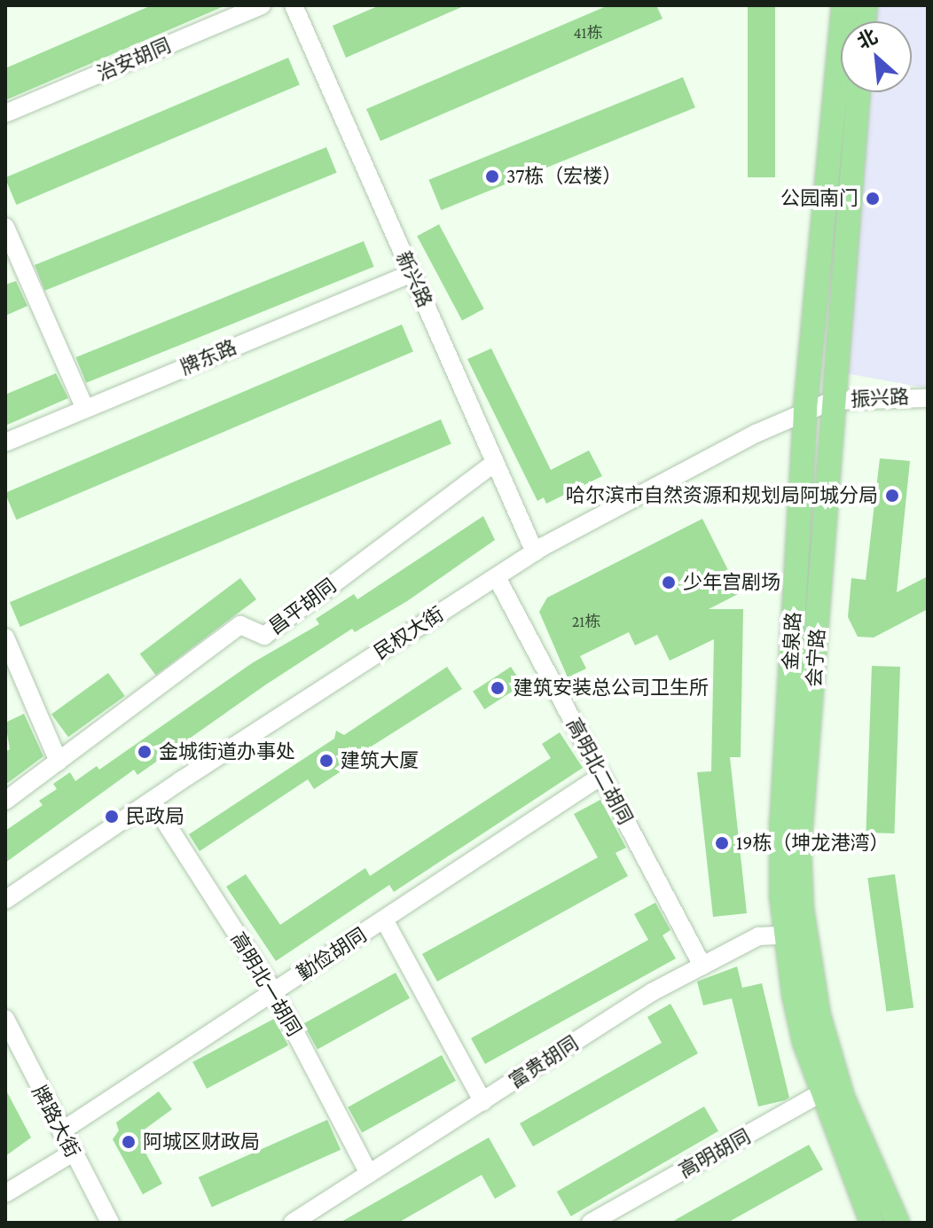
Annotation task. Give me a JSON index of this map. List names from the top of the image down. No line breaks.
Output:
{"streets":{"main road":["金泉路","会宁路"],"street":["治安胡同","新兴路","牌东路","振兴路","昌平胡同","民权大街","高明北二胡同","勤俭胡同","高明北一胡同","富贵胡同","牌路大街","高明胡同"]},"crossings":[["新兴路","牌东路"],["新兴路","昌平胡同"],["新兴路","民权大街"],["振兴路","民权大街"],["振兴路","会宁路"],["民权大街","金泉路"],["民权大街","会宁路"],["民权大街","高明北二胡同"],["民权大街","高明北一胡同"],["金泉路","会宁路"],["金泉路","富贵胡同"],["会宁路","富贵胡同"],["会宁路","高明胡同"],["高明北二胡同","勤俭胡同"],["高明北二胡同","富贵胡同"],["勤俭胡同","高明北一胡同"],["勤俭胡同","牌路大街"],["高明北一胡同","富贵胡同"]],"places":["37栋（宏楼）","公园南门","哈尔滨市自然资源和规划局阿城分局","少年宫剧场","建筑安装总公司卫生所","金城街道办事处","建筑大厦","民政局","19栋（坤龙港湾）","阿城区财政局"],"house_numbers":["41栋","21栋"],"north":"top left"}
